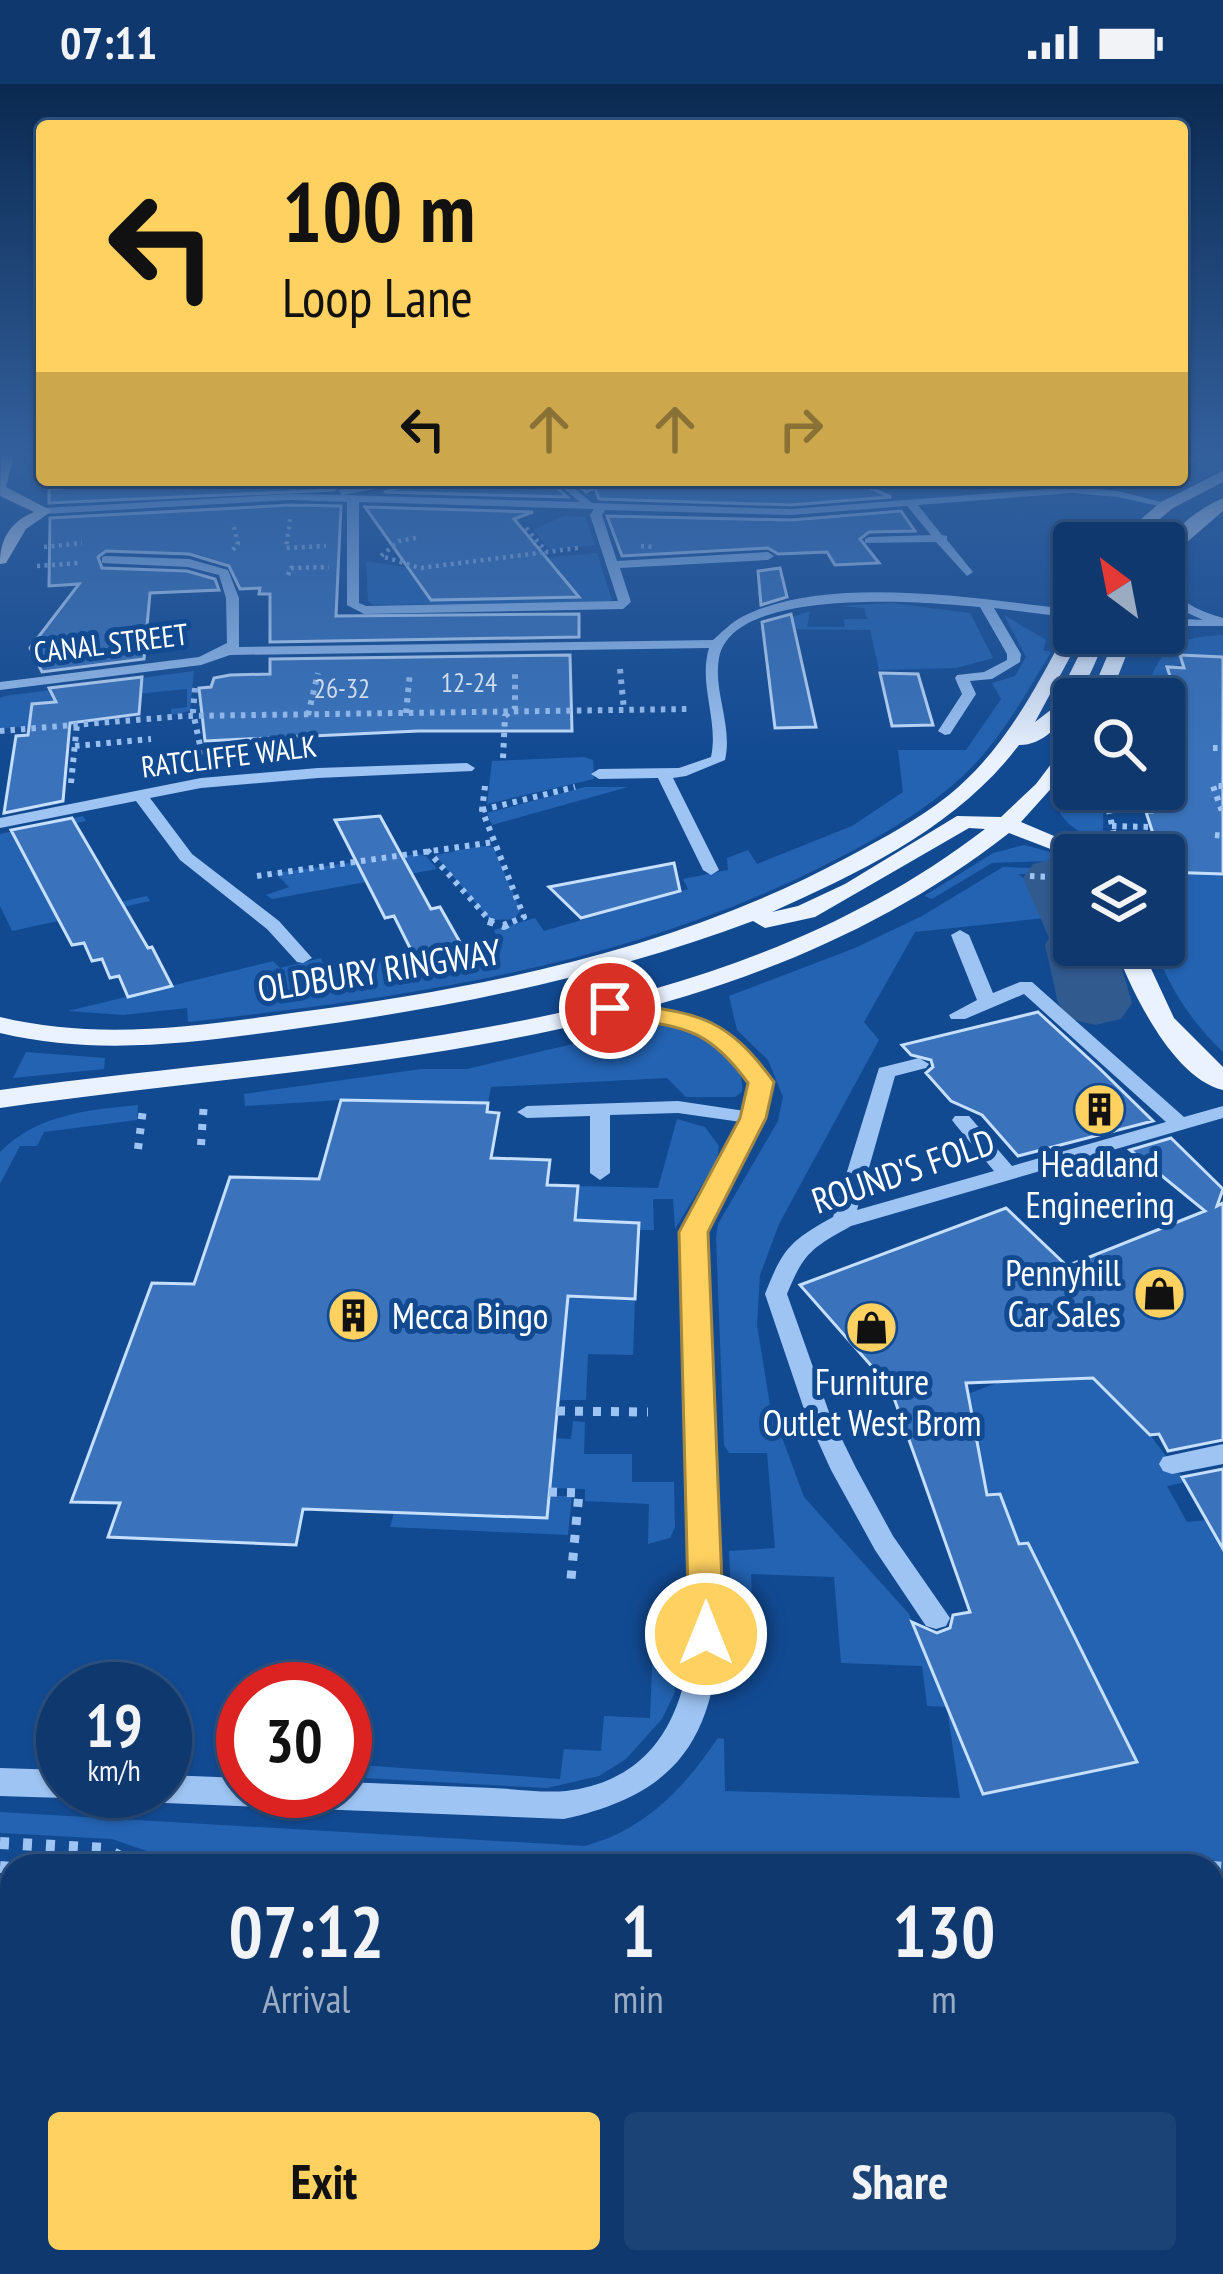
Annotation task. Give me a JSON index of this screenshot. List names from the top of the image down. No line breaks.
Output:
{"streets":{"main road":["OLDBURY RINGWAY"],"street":["CANAL STREET","RATCLIFFE WALK","ROUND'S FOLD"]},"places":{"building":["Headland Engineering","Mecca Bingo"],"shop":["Pennyhill Car Sales","Furniture Outlet West Brom"]},"house_numbers":["12-24","26-32"],"north":"top left","page":{"status":"07:11","turn":["100 m","Loop Lane"],"speed":"19 km/h","limit":"30","eta":["07:12","Arrival","1","min","130","m"],"buttons":["Exit","Share"]}}
